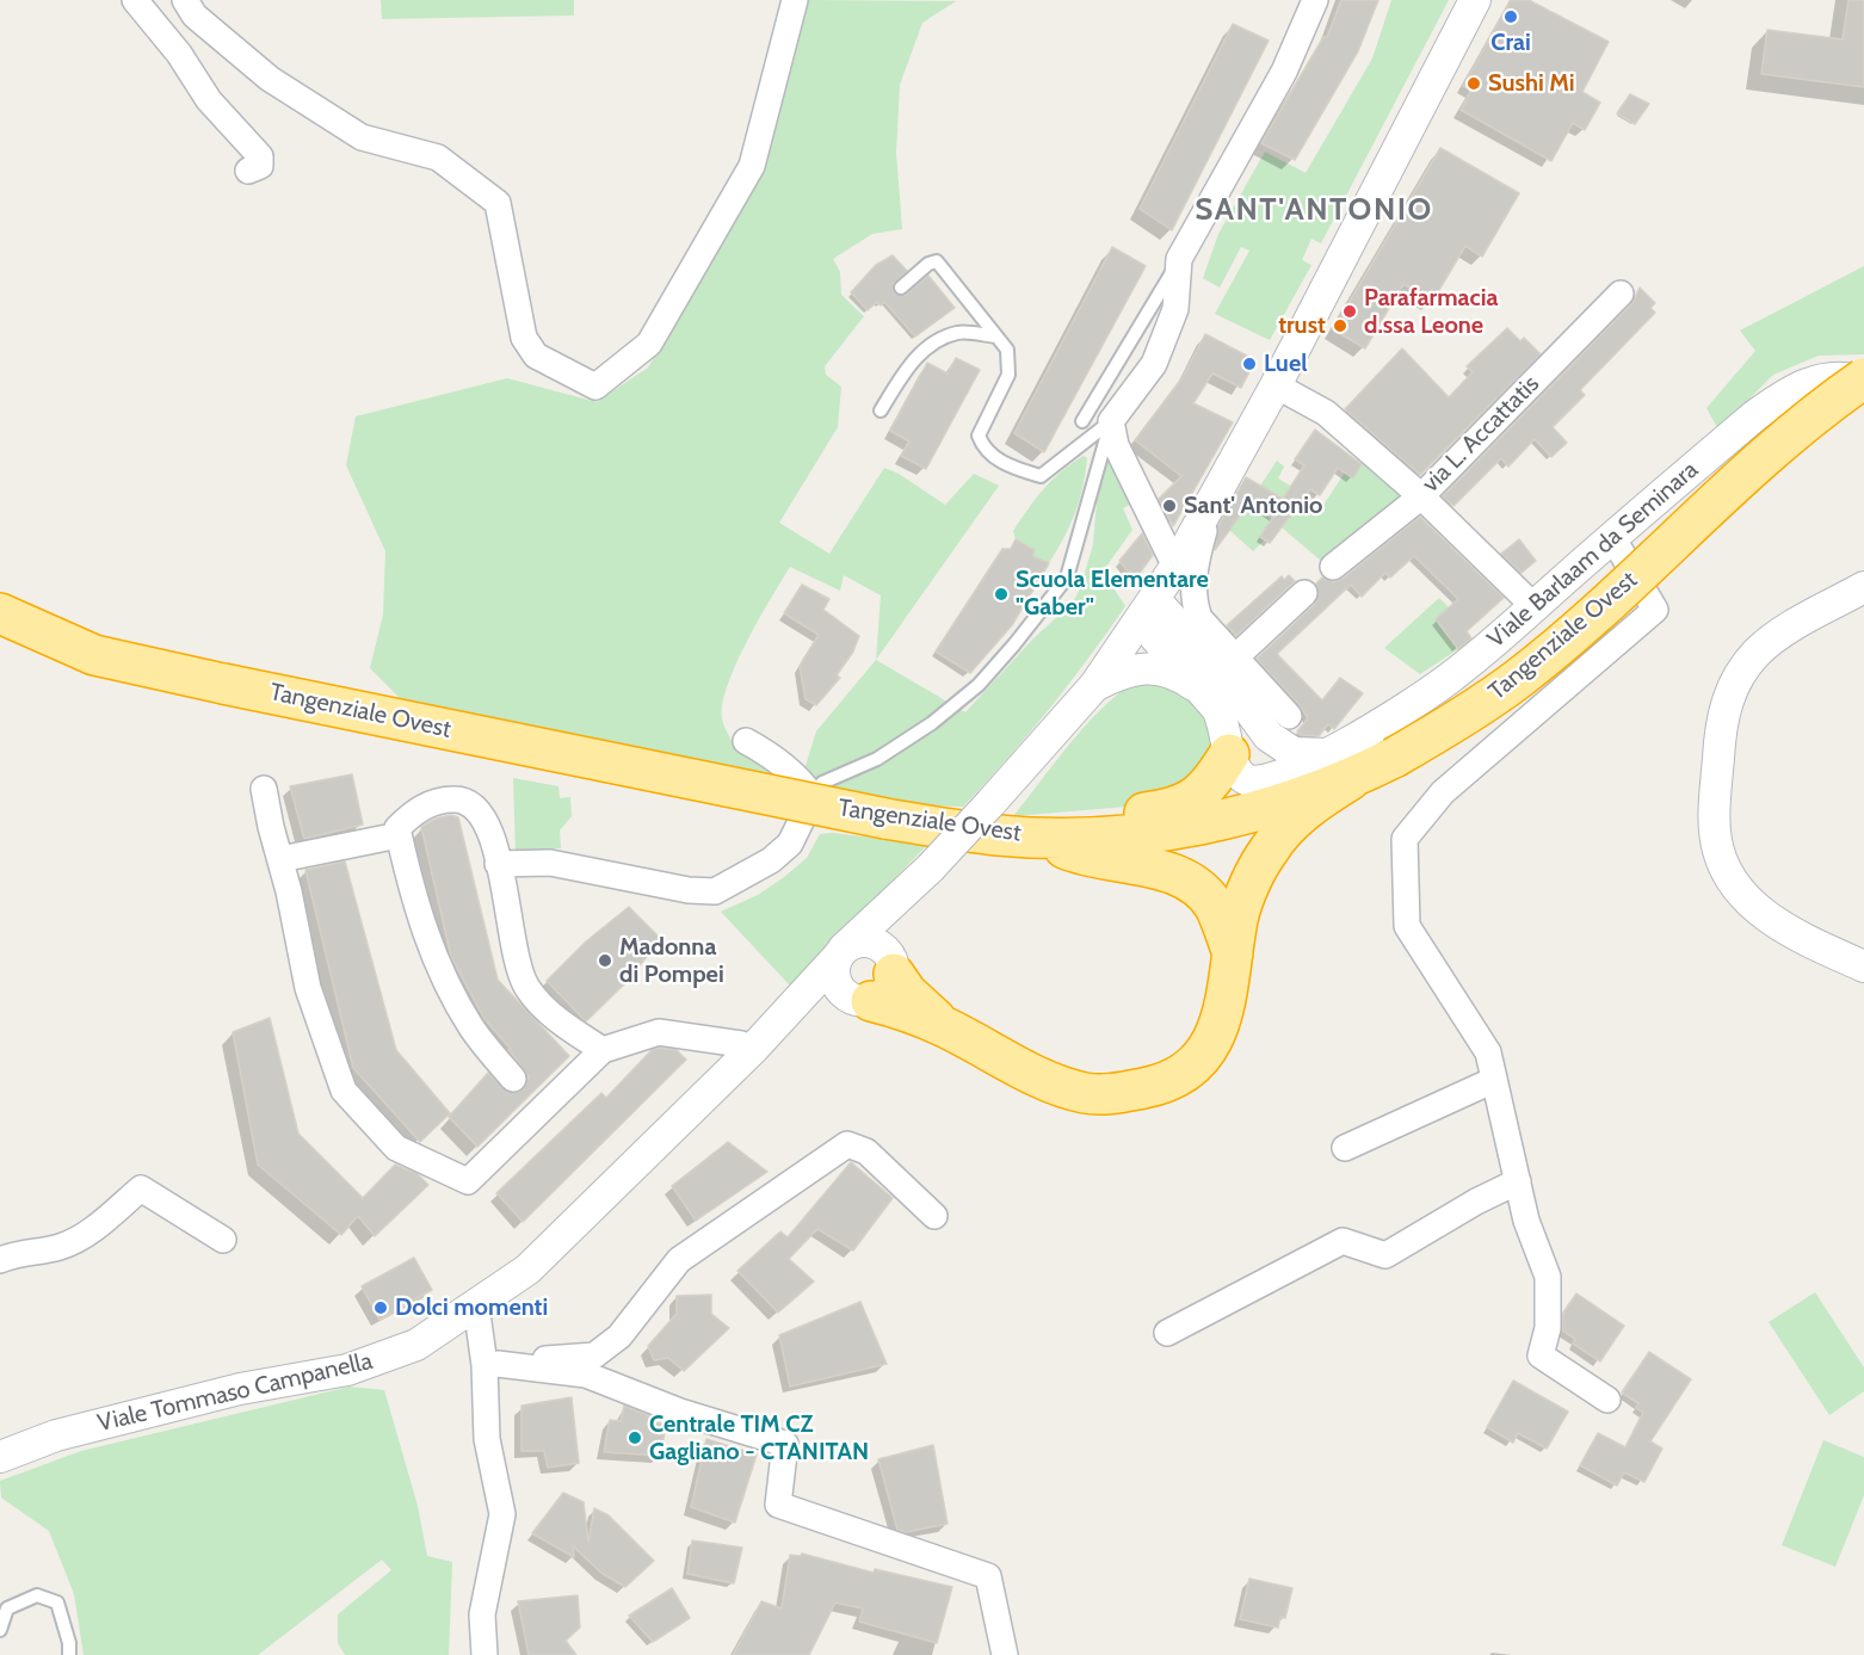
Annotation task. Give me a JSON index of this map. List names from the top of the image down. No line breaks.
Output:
{"streets":{"highway":["Tangenziale Ovest"],"street":["via L. Accattatis","Viale Barlaam da Seminara","Viale Tommaso Campanella"]},"crossings":[["Viale Barlaam da Seminara","Tangenziale Ovest"]],"districts":["SANT'ANTONIO"],"places":["Crai","Sushi Mi","Parafarmacia d.ssa Leone","trust","Luel","Sant' Antonio","Scuola Elementare \"Gaber\"","Madonna di Pompei","Dolci momenti","Centrale TIM CZ Gagliano - CTANITAN"]}
